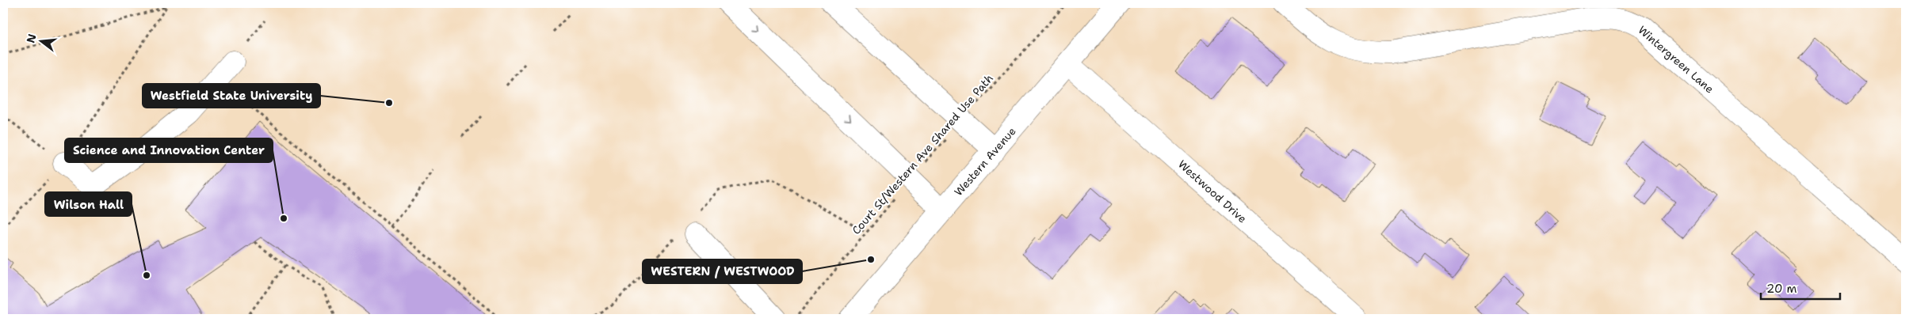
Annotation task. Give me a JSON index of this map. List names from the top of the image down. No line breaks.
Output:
{"streets":{"street":["Wintergreen Lane","Western Avenue","Westwood Drive"],"path":["Court St/Western Ave Shared Use Path"]},"crossings":[["Western Avenue","Westwood Drive"]],"places":["Westfield State University","Science and Innovation Center","WESTERN / WESTWOOD","Wilson Hall"],"scale_bar":"20 m","north":"left"}
